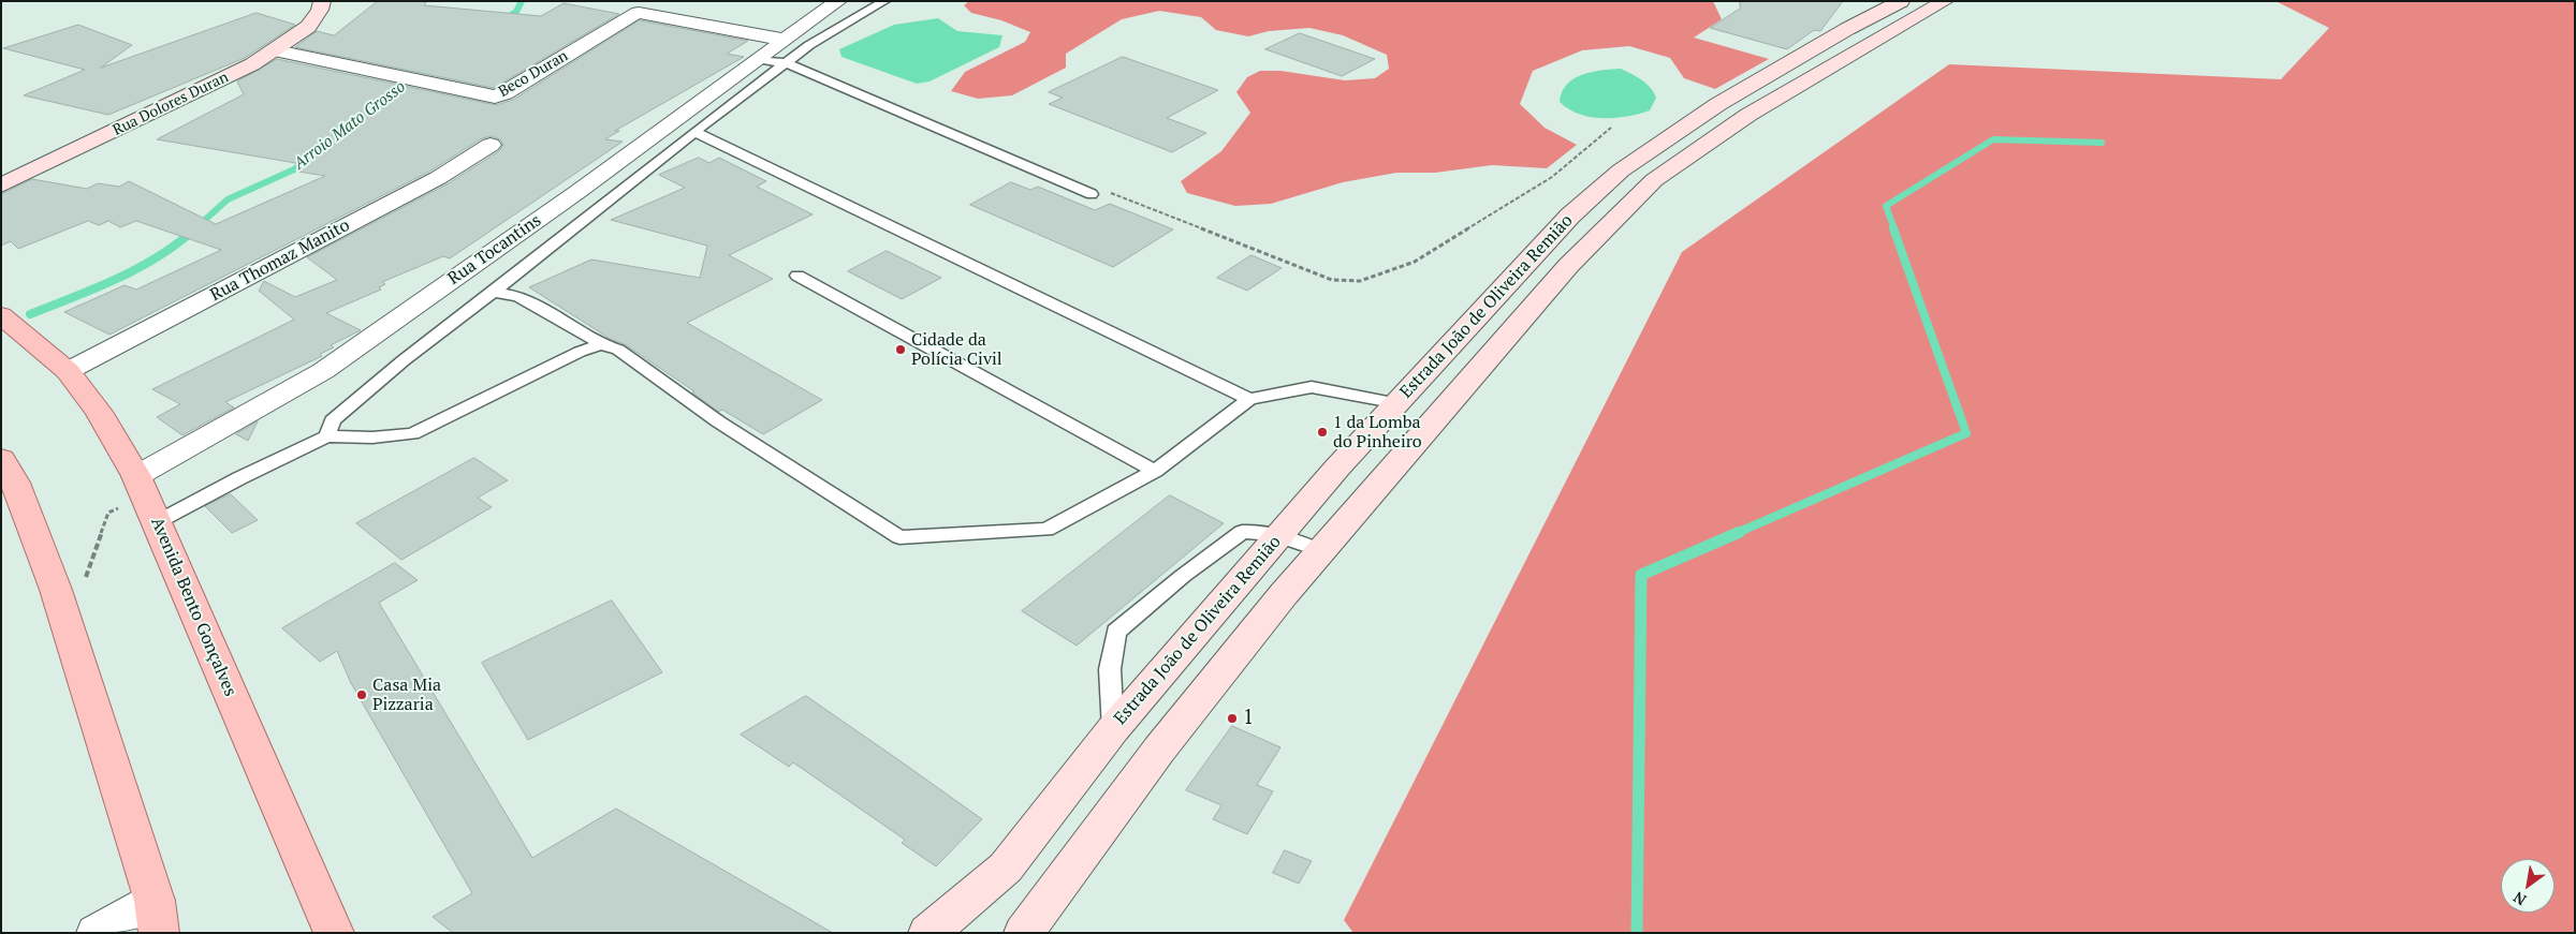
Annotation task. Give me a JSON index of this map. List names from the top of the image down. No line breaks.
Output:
{"streets":{"main road":["Rua Dolores Duran","Estrada João de Oliveira Remião","Avenida Bento Gonçalves"],"street":["Beco Duran","Rua Tocantins","Rua Thomaz Manito"]},"crossings":[["Beco Duran","Rua Dolores Duran"],["Beco Duran","Rua Tocantins"],["Rua Tocantins","Avenida Bento Gonçalves"],["Rua Thomaz Manito","Avenida Bento Gonçalves"]],"water":["Arroio Mato Grosso"],"places":["Cidade da Polícia Civil","1 da Lomba do Pinheiro","Casa Mia Pizzaria","1"],"north":"bottom left"}
